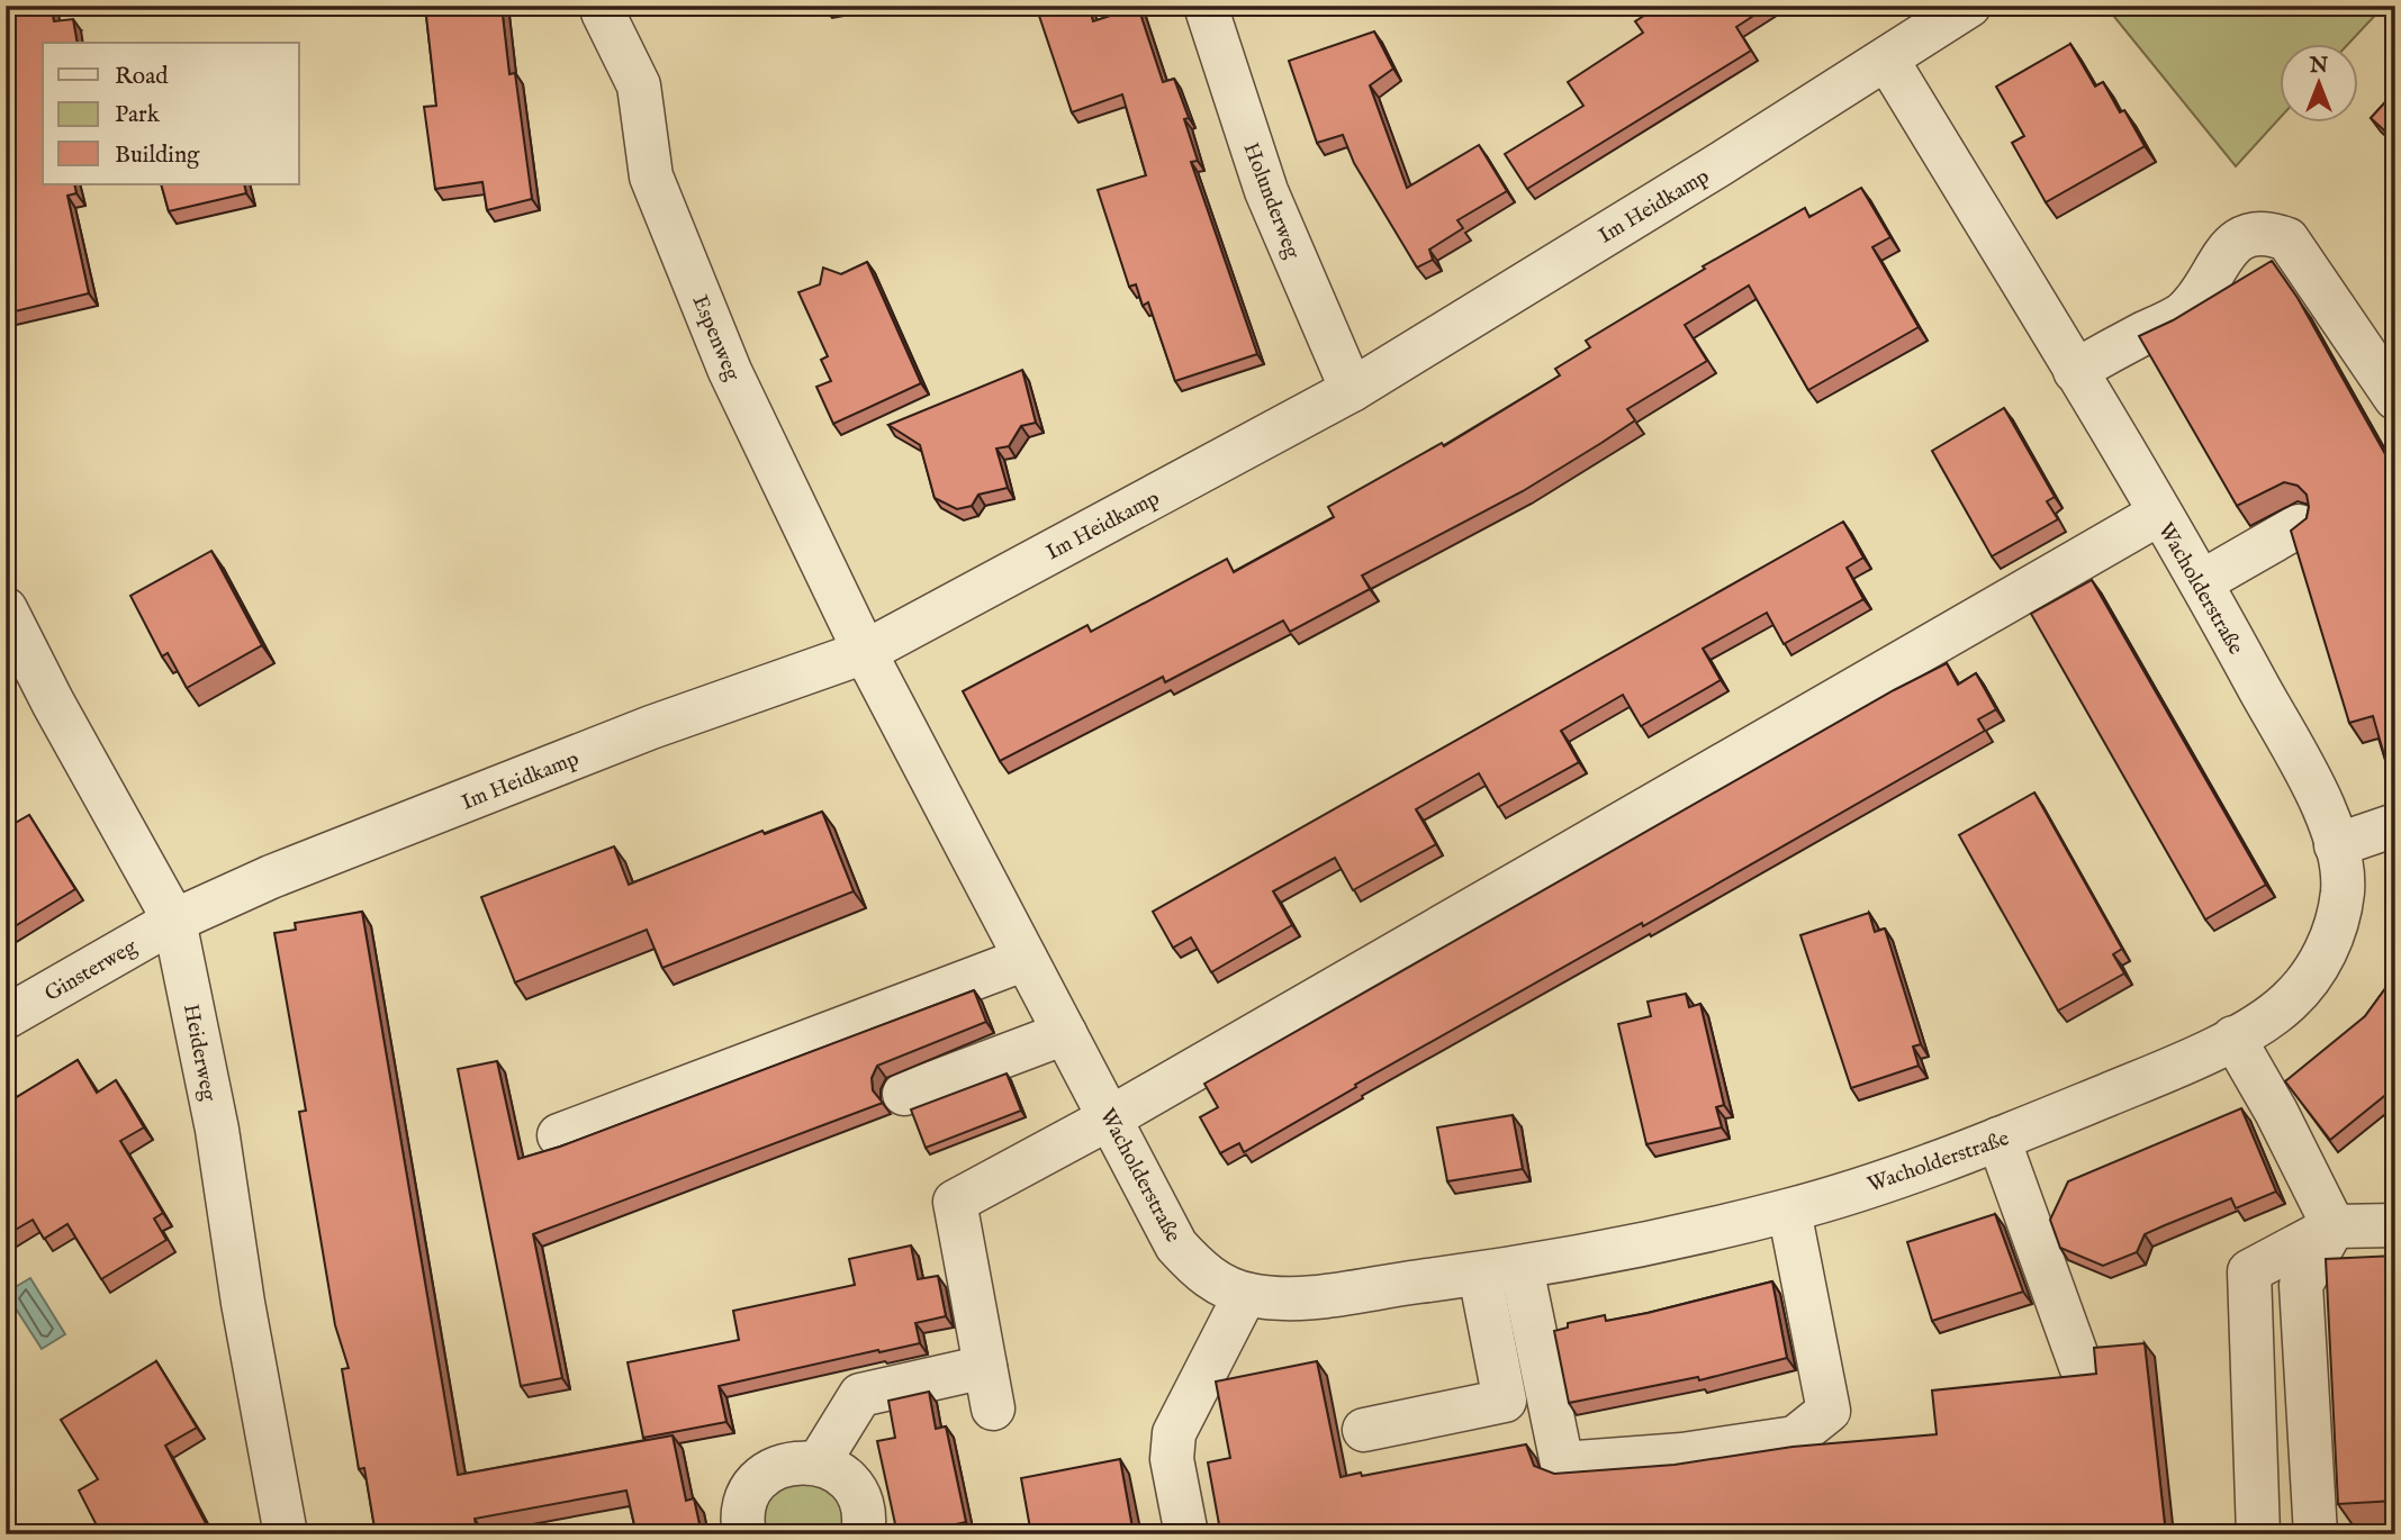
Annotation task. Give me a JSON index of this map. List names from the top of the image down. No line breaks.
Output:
{"streets":{"street":["Holunderweg","Im Heidkamp","Espenweg","Wacholderstraße","Ginsterweg","Heiderweg"]},"crossings":[["Holunderweg","Im Heidkamp"],["Im Heidkamp","Espenweg"],["Im Heidkamp","Wacholderstraße"],["Im Heidkamp","Ginsterweg"],["Im Heidkamp","Heiderweg"],["Espenweg","Wacholderstraße"],["Ginsterweg","Heiderweg"]],"legend":["Road","Park","Building"],"north":"top"}
